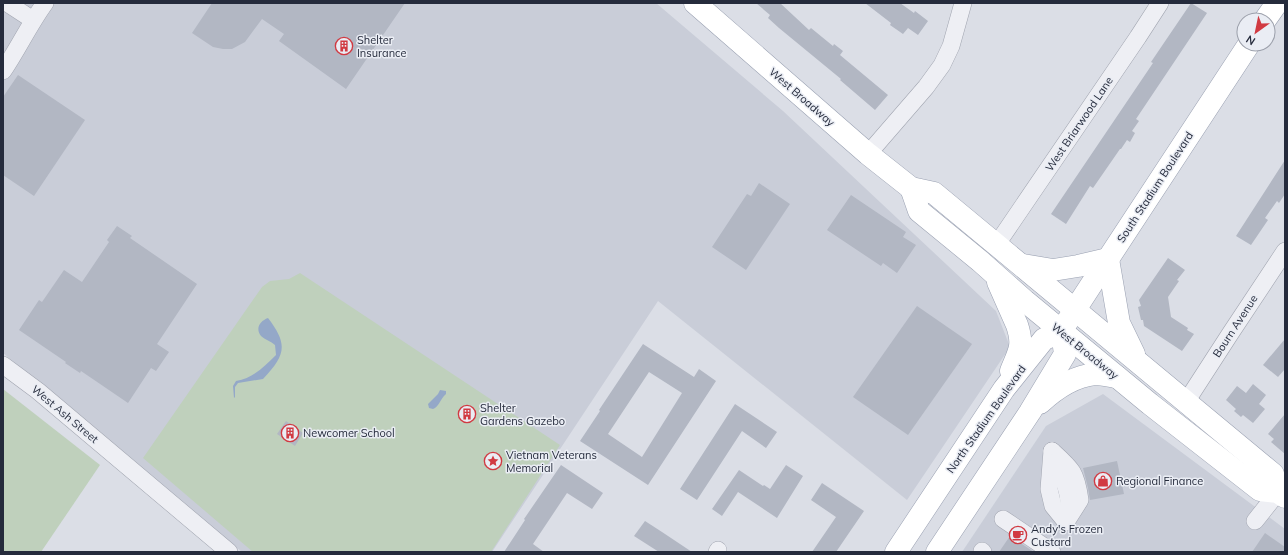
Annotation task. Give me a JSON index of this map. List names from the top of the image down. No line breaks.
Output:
{"streets":{"main road":["West Broadway","South Stadium Boulevard","North Stadium Boulevard"],"street":["West Briarwood Lane","Bourn Avenue","West Ash Street"]},"crossings":[["West Broadway","West Briarwood Lane"],["West Broadway","South Stadium Boulevard"],["West Broadway","Bourn Avenue"],["West Broadway","North Stadium Boulevard"],["South Stadium Boulevard","North Stadium Boulevard"]],"places":{"building":["Shelter Insurance","Shelter Gardens Gazebo","Newcomer School"],"place":["Vietnam Veterans Memorial"],"shop":["Regional Finance"],"cafe":["Andy's Frozen Custard"]},"north":"bottom left"}
